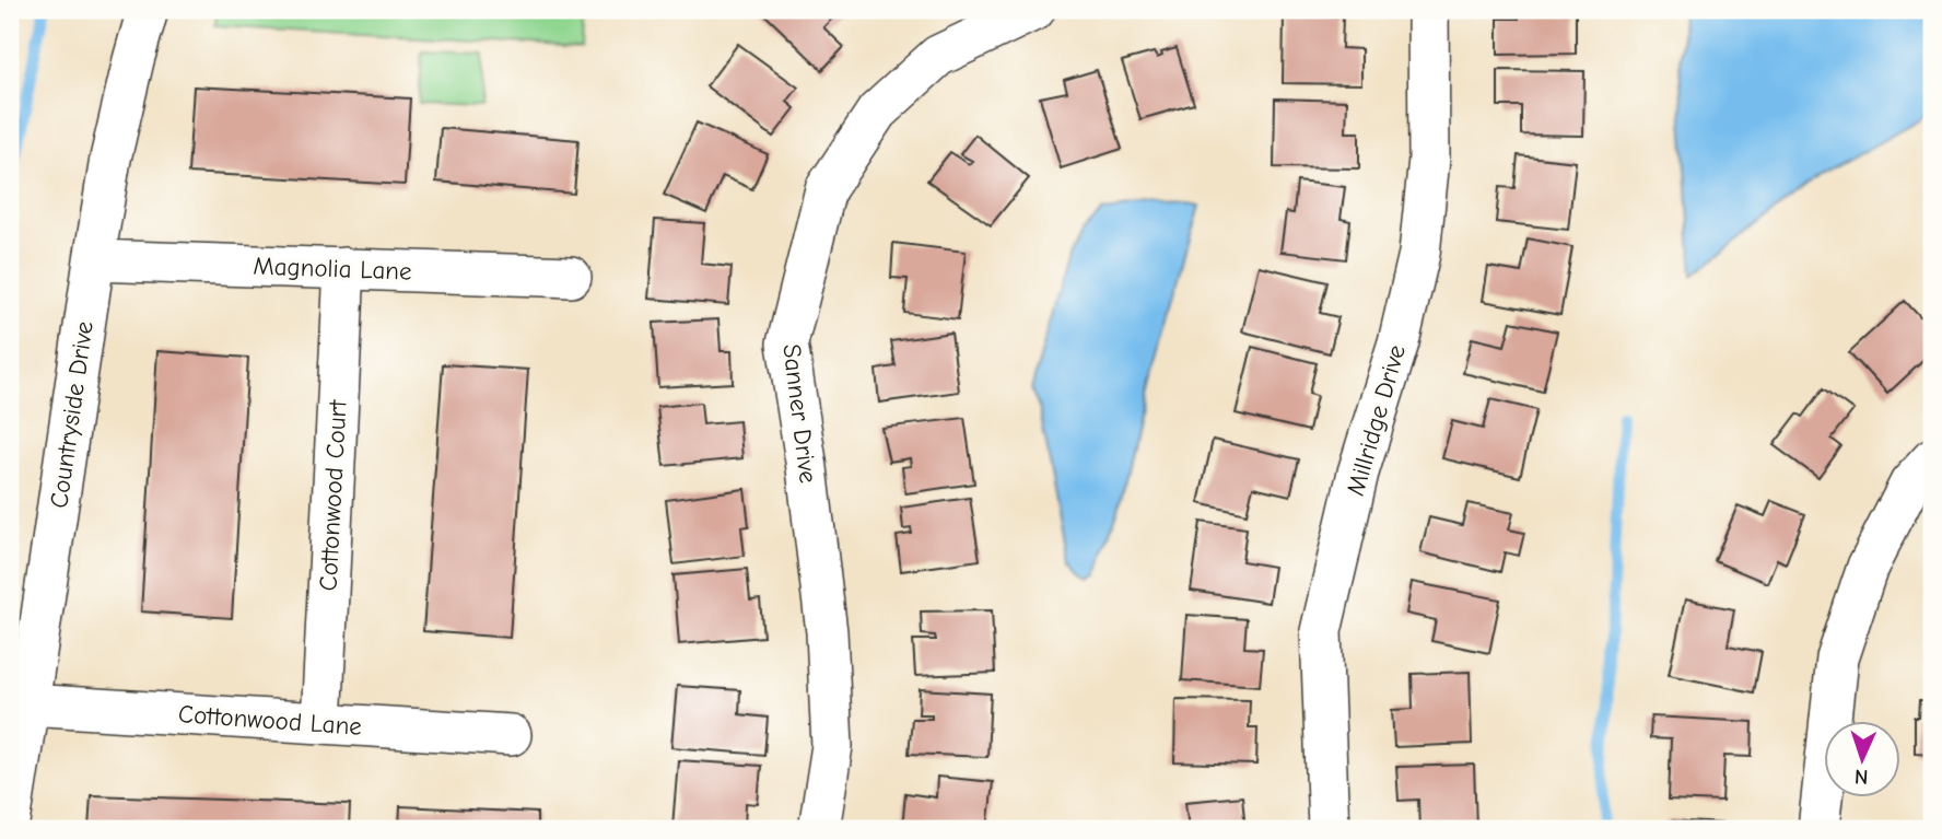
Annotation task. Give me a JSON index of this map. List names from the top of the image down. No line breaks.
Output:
{"streets":{"street":["Magnolia Lane","Sanner Drive","Countryside Drive","Millridge Drive","Cottonwood Court","Cottonwood Lane"]},"crossings":[["Magnolia Lane","Countryside Drive"],["Magnolia Lane","Cottonwood Court"],["Countryside Drive","Cottonwood Lane"],["Cottonwood Court","Cottonwood Lane"]],"north":"bottom"}
